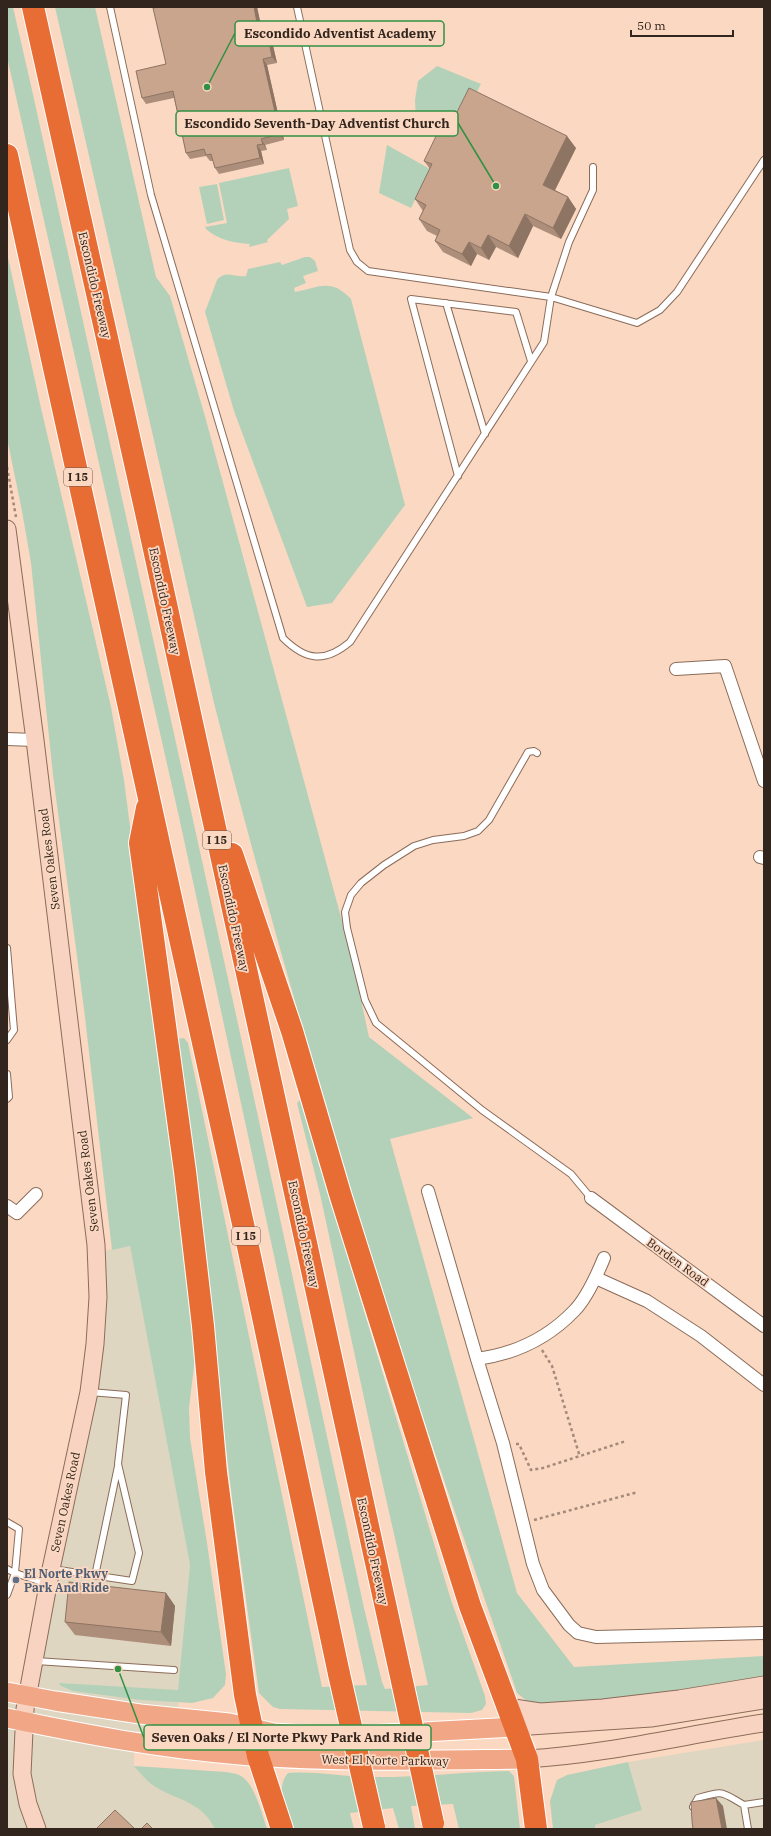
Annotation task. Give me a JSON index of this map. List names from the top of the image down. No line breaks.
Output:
{"streets":{"highway":["Escondido Freeway","I 15"],"main road":["West El Norte Parkway"],"street":["Seven Oakes Road","Borden Road"]},"crossings":[["Seven Oakes Road","West El Norte Parkway"]],"places":["Escondido Adventist Academy","Escondido Seventh-Day Adventist Church","El Norte Pkwy Park And Ride","Seven Oaks / El Norte Pkwy Park And Ride"],"scale_bar":"50 m"}
